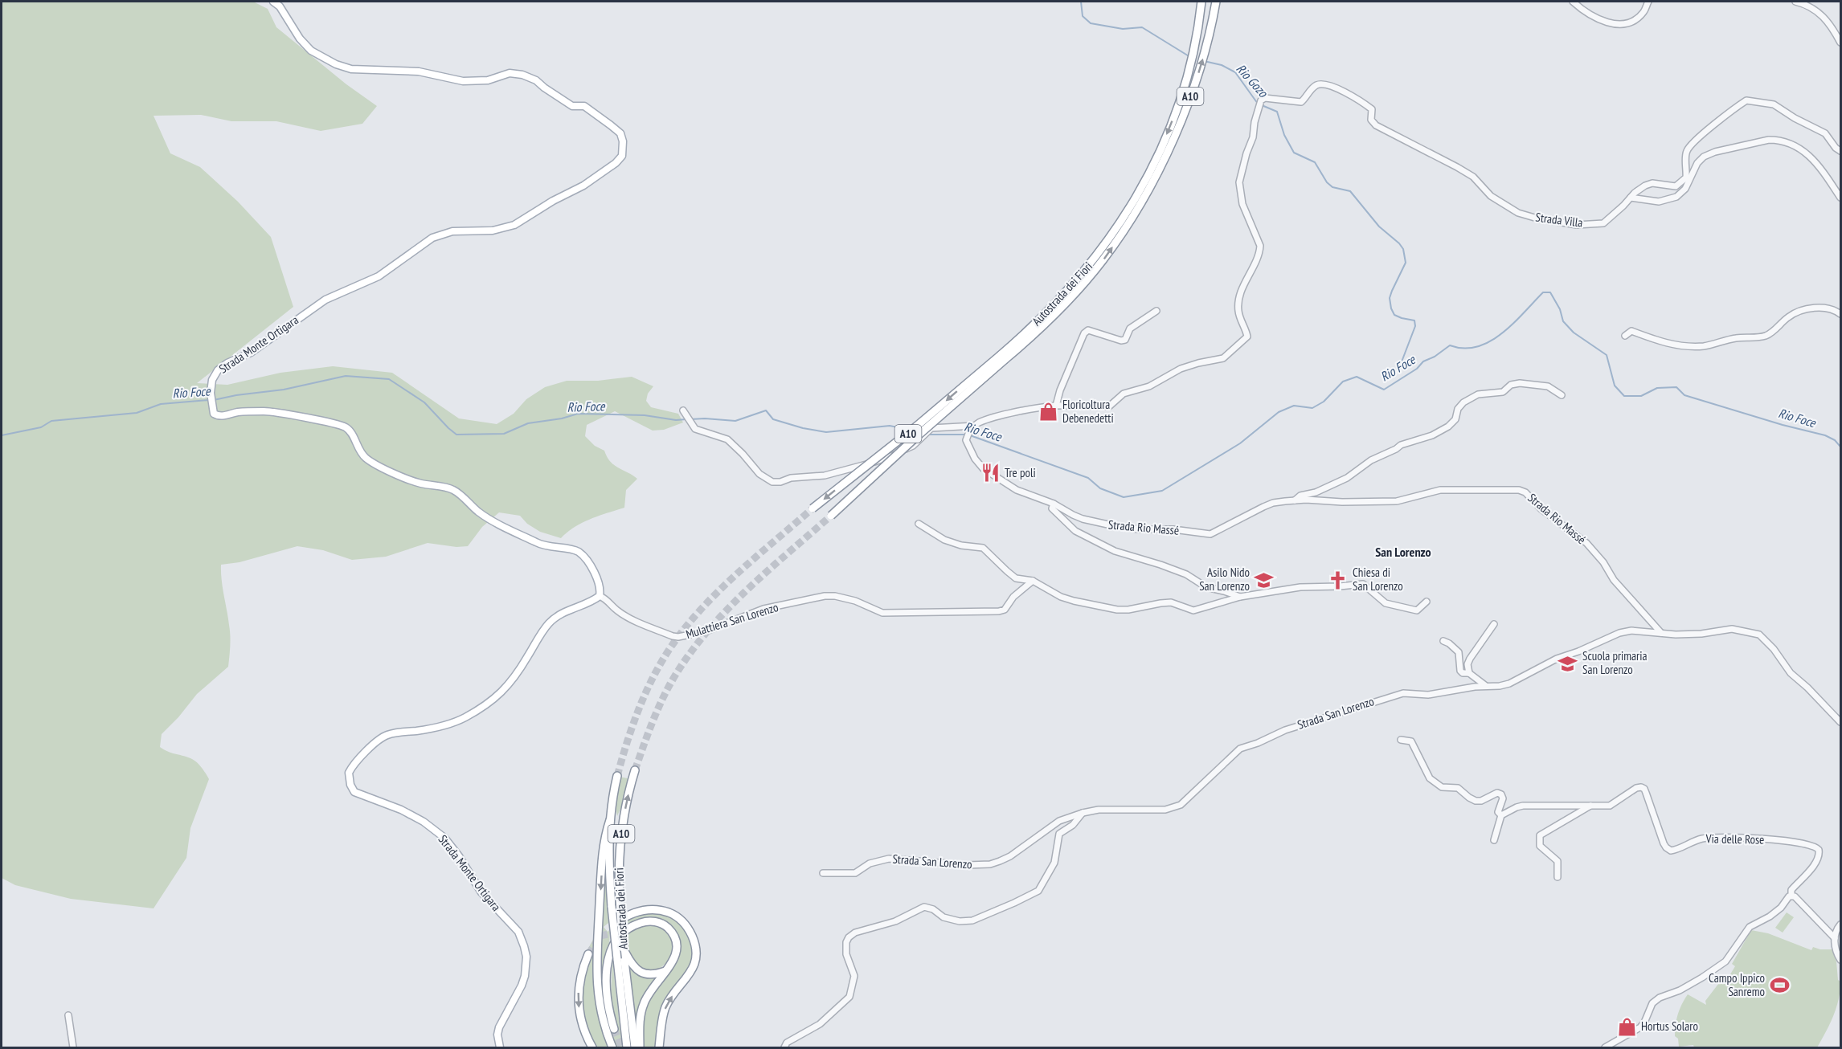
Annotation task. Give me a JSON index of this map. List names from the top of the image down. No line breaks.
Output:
{"streets":{"highway":["A10","Autostrada dei Fiori"],"main road":["Strada Monte Ortigara"],"street":["Strada Villa","Strada Rio Massé","Mulattiera San Lorenzo","Strada San Lorenzo","Via delle Rose"]},"crossings":[["Strada Villa","Strada Rio Massé"],["Strada Monte Ortigara","Mulattiera San Lorenzo"],["Strada Rio Massé","Strada San Lorenzo"]],"districts":["San Lorenzo"],"water":["Rio Gozo","Rio Foce"],"places":{"shop":["Floricoltura Debenedetti","Hortus Solaro"],"restaurant":["Tre poli"],"school or university":["Asilo Nido San Lorenzo","Scuola primaria San Lorenzo"],"church":["Chiesa di San Lorenzo"],"sports":["Campo Ippico Sanremo"]}}
